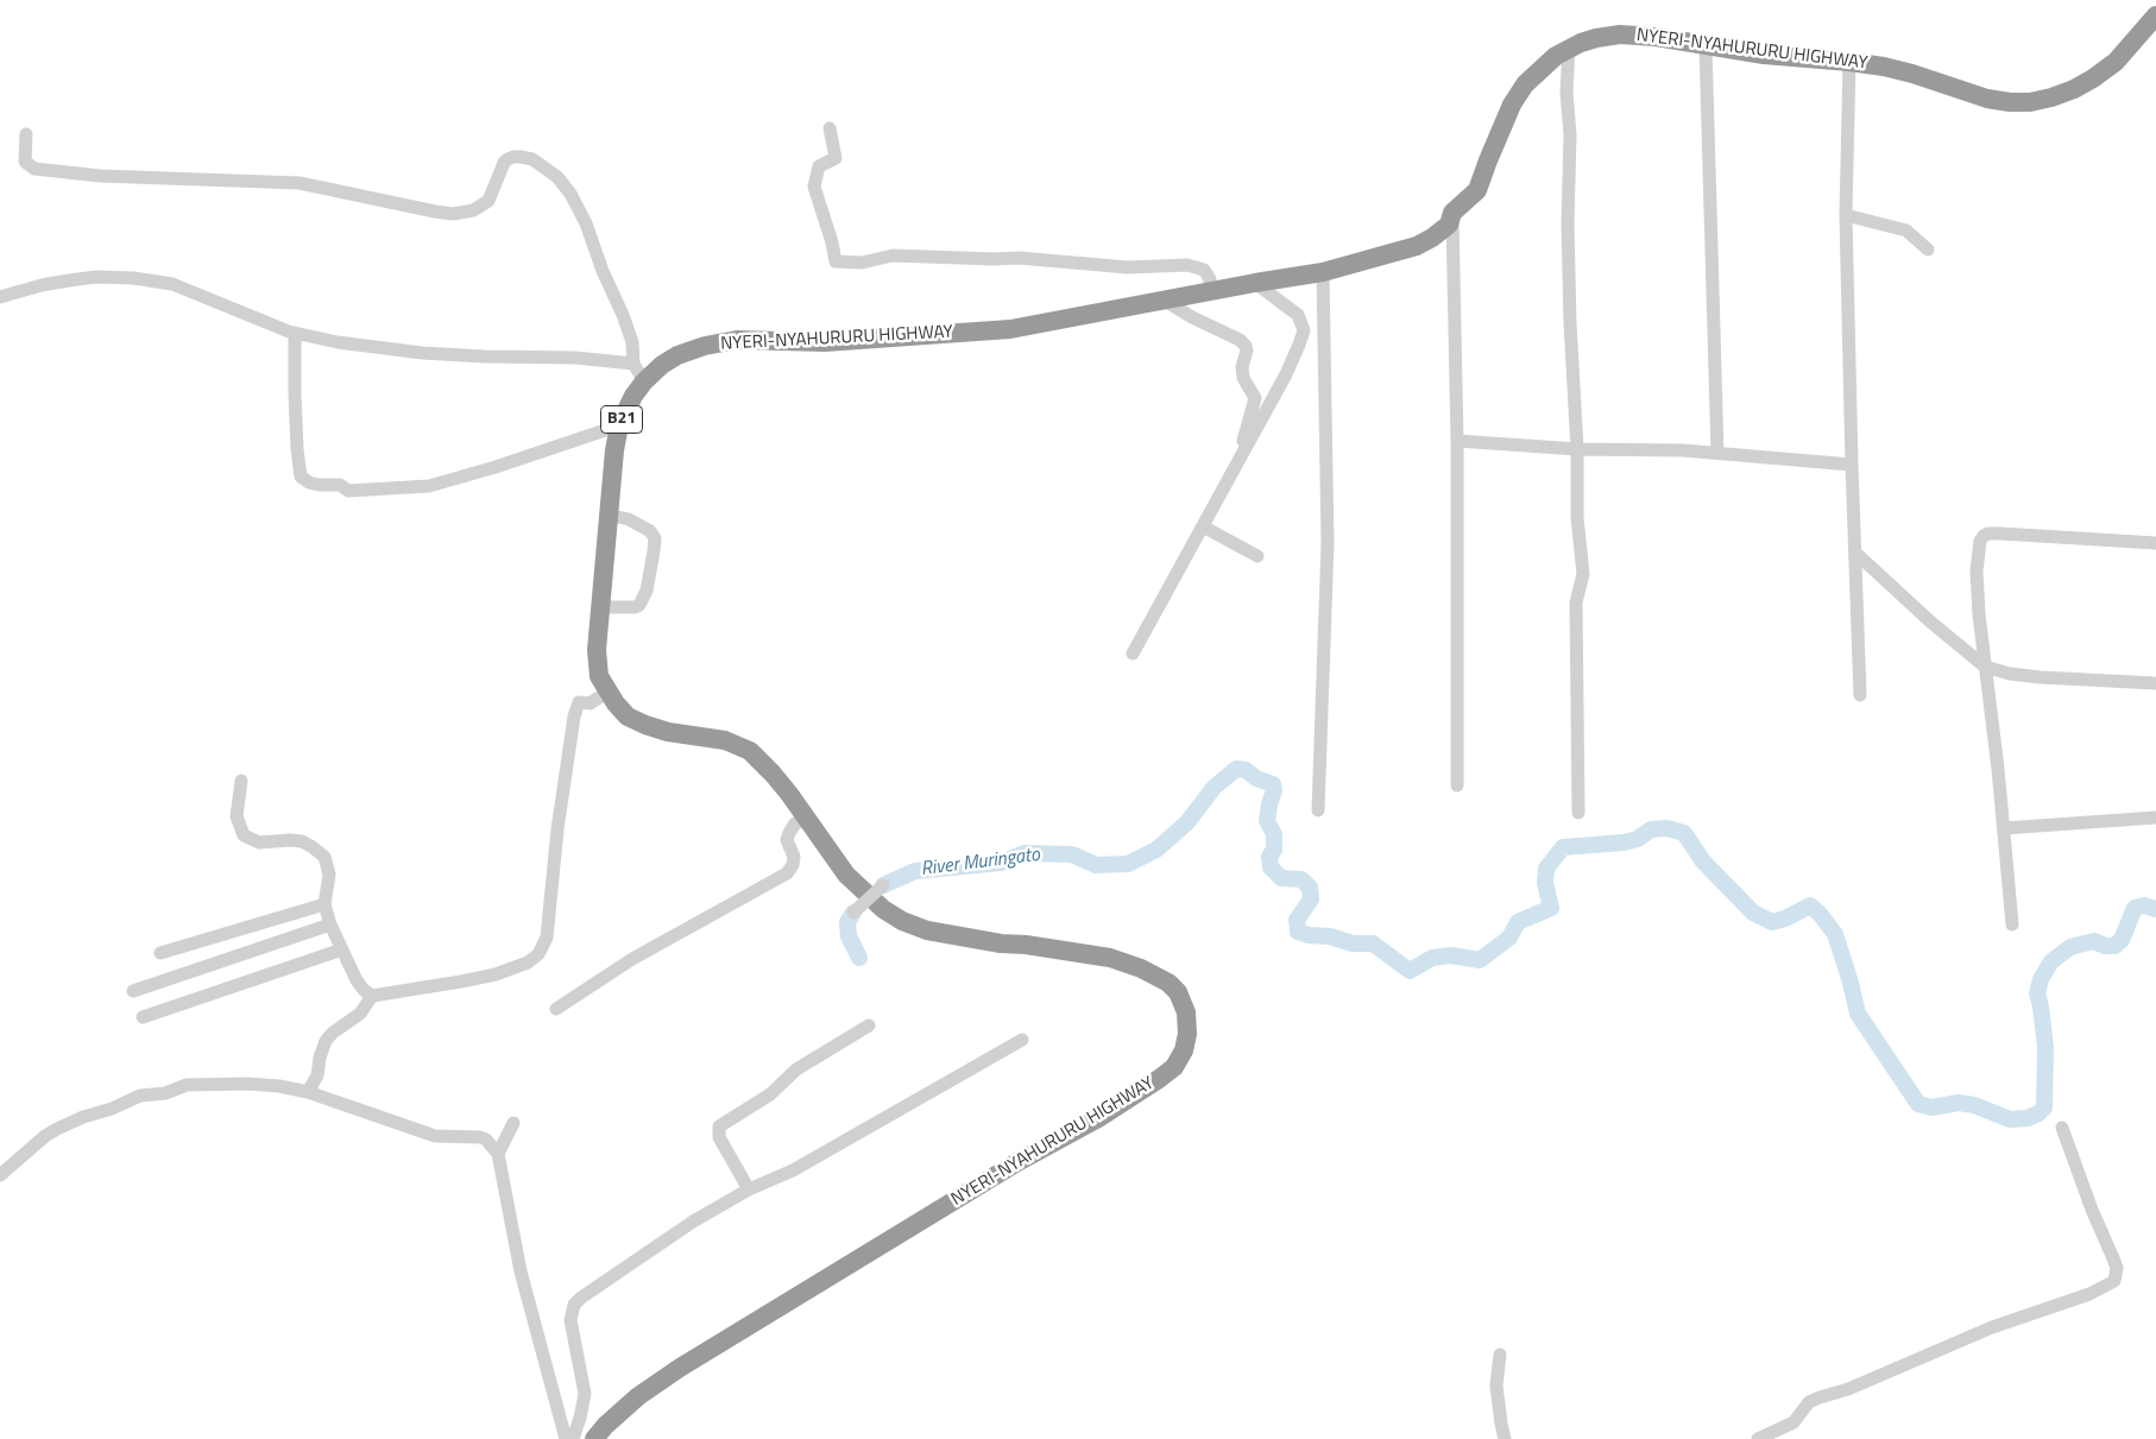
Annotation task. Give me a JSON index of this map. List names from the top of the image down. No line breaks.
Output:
{"streets":{"highway":["NYERI-NYAHURURU HIGHWAY","B21"]},"water":["River Muringato"]}
